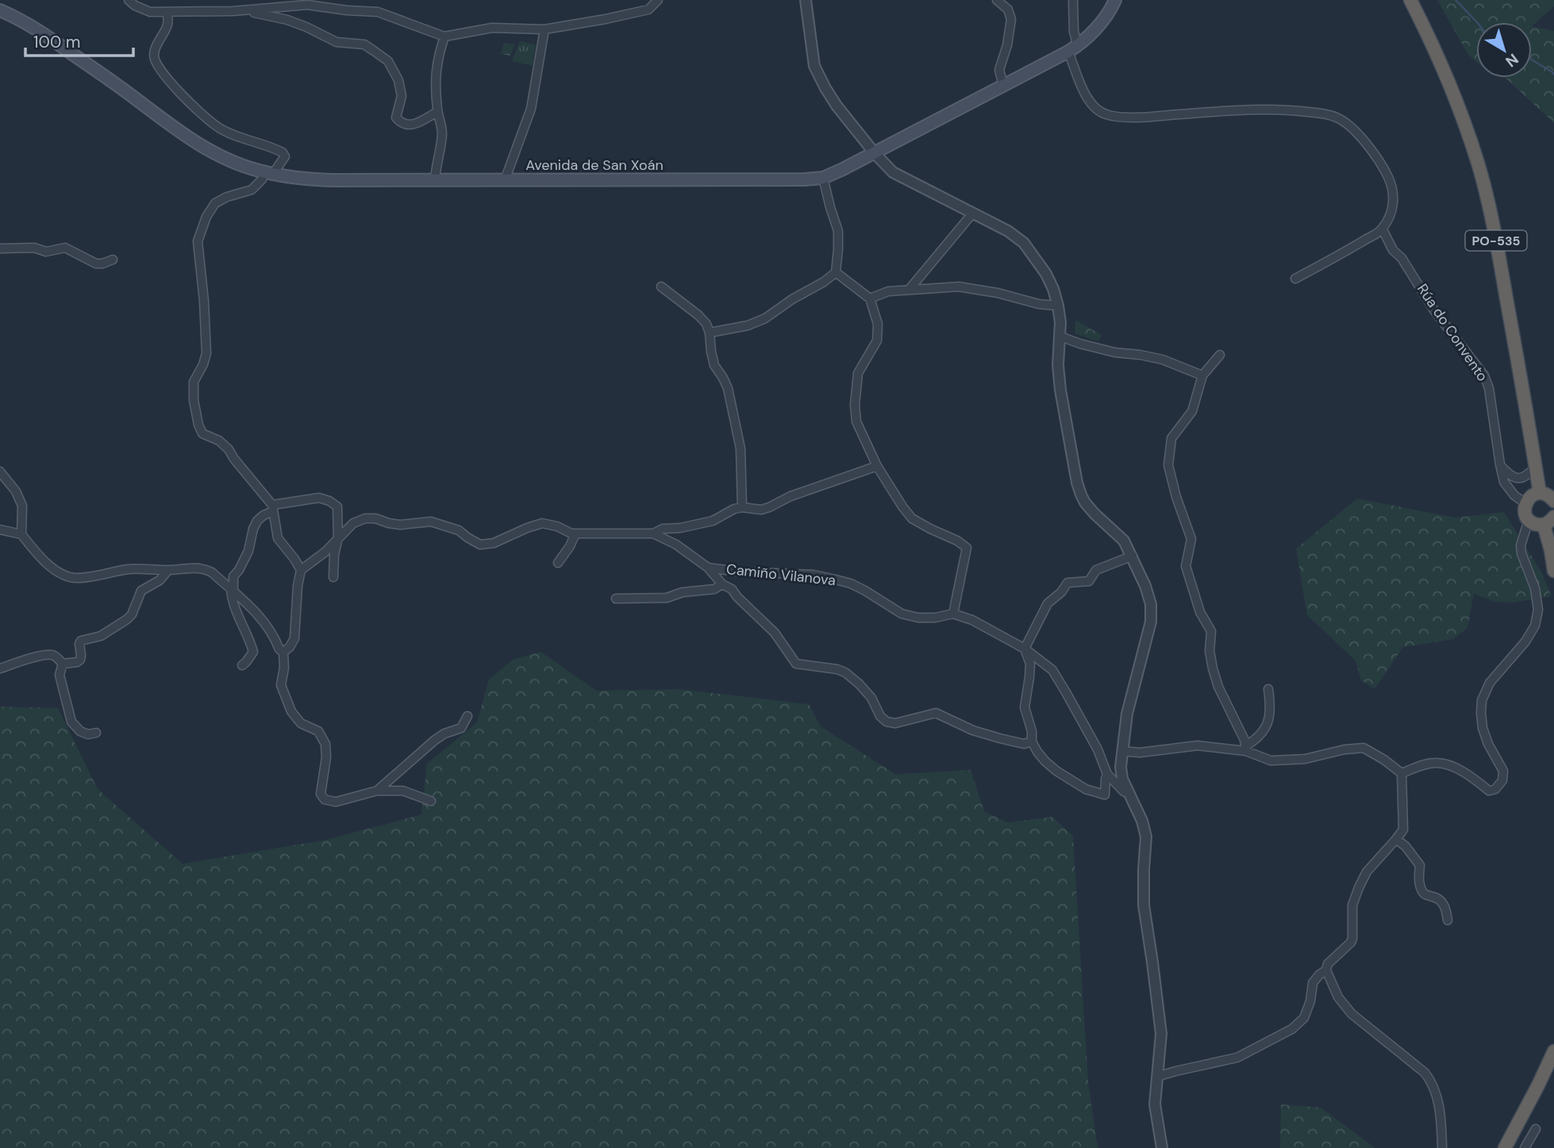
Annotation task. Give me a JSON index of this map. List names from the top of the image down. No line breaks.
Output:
{"streets":{"highway":["PO-535"],"main road":["Avenida de San Xoán"],"street":["Rúa do Convento","Camiño Vilanova"]},"scale_bar":"100 m","north":"bottom right"}
